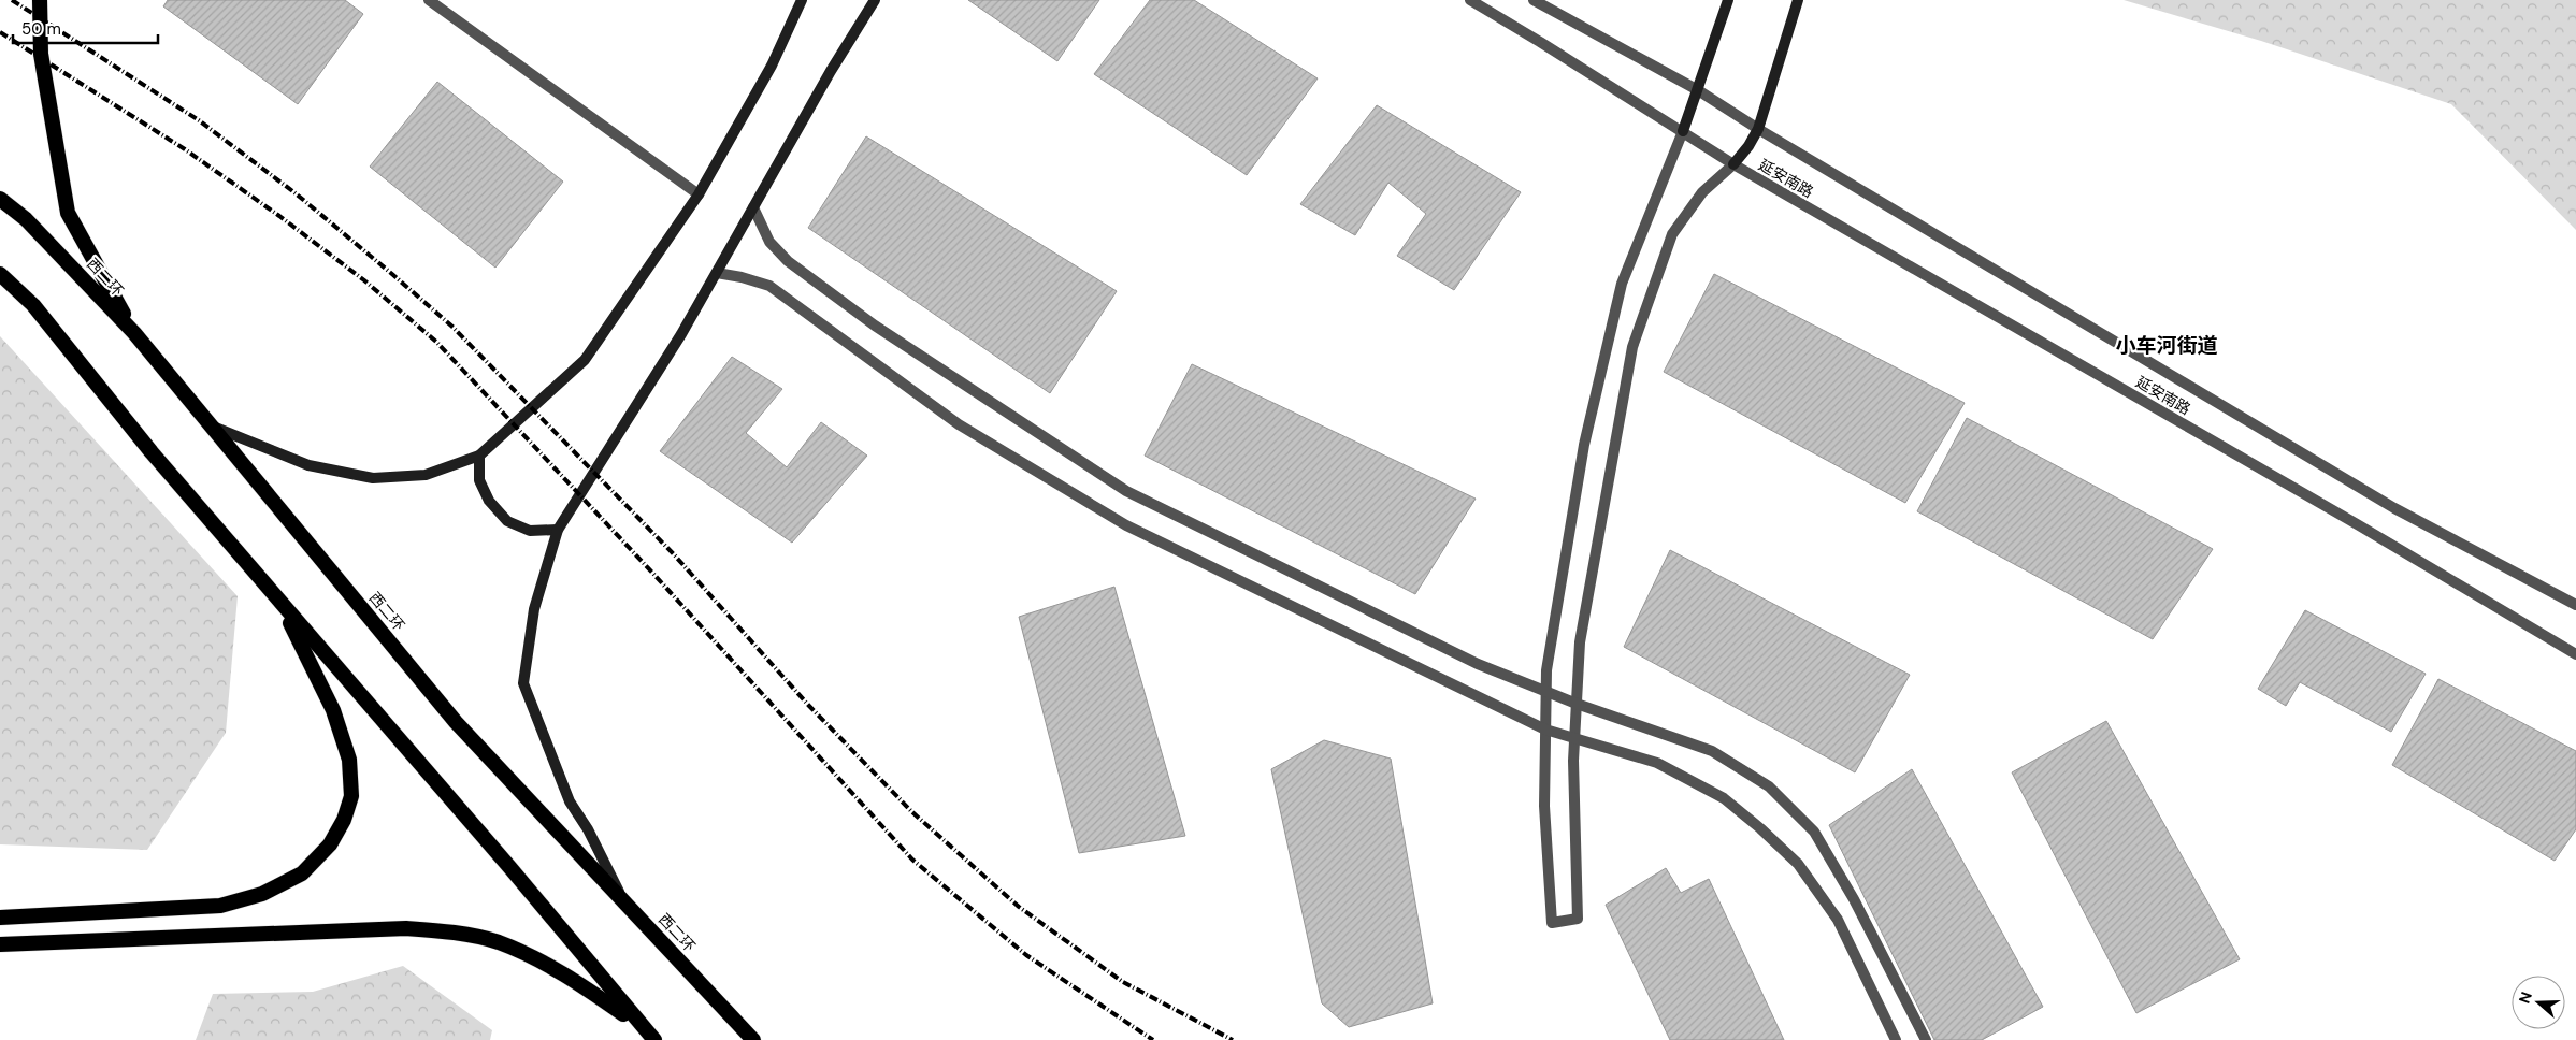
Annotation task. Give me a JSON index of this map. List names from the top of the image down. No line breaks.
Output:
{"streets":{"highway":["西二环"],"street":["延安南路"]},"districts":["小车河街道"],"scale_bar":"50 m","north":"left"}
